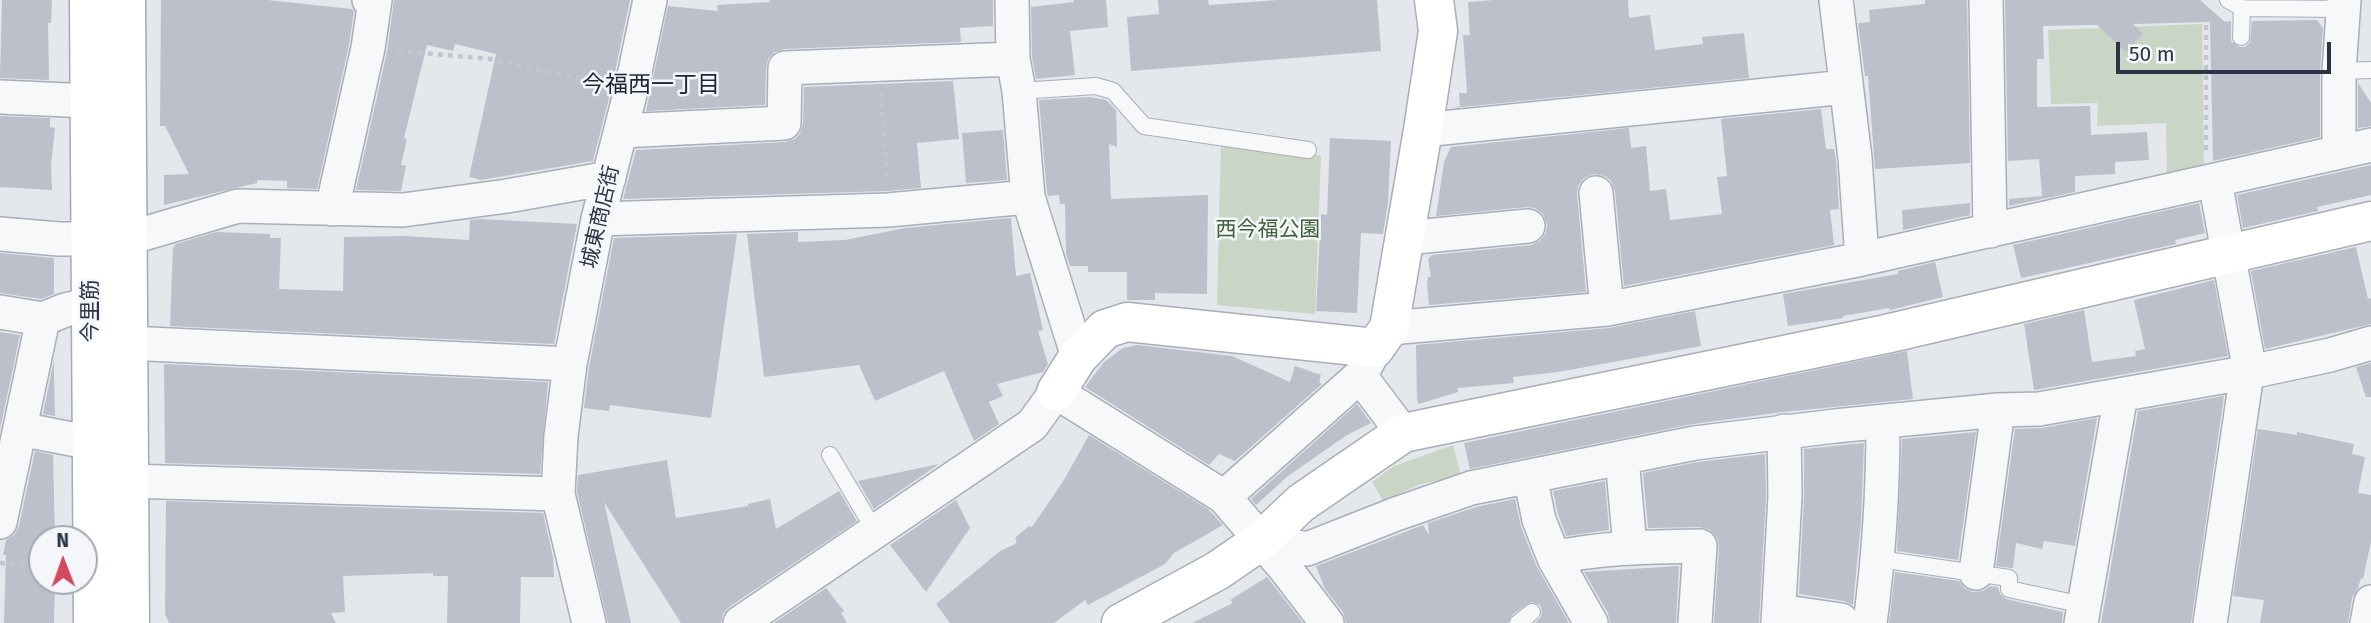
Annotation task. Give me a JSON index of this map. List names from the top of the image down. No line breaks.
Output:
{"streets":{"street":["城東商店街","今里筋"]},"districts":["今福西一丁目"],"parks":["西今福公園"],"scale_bar":"50 m","north":"top"}
